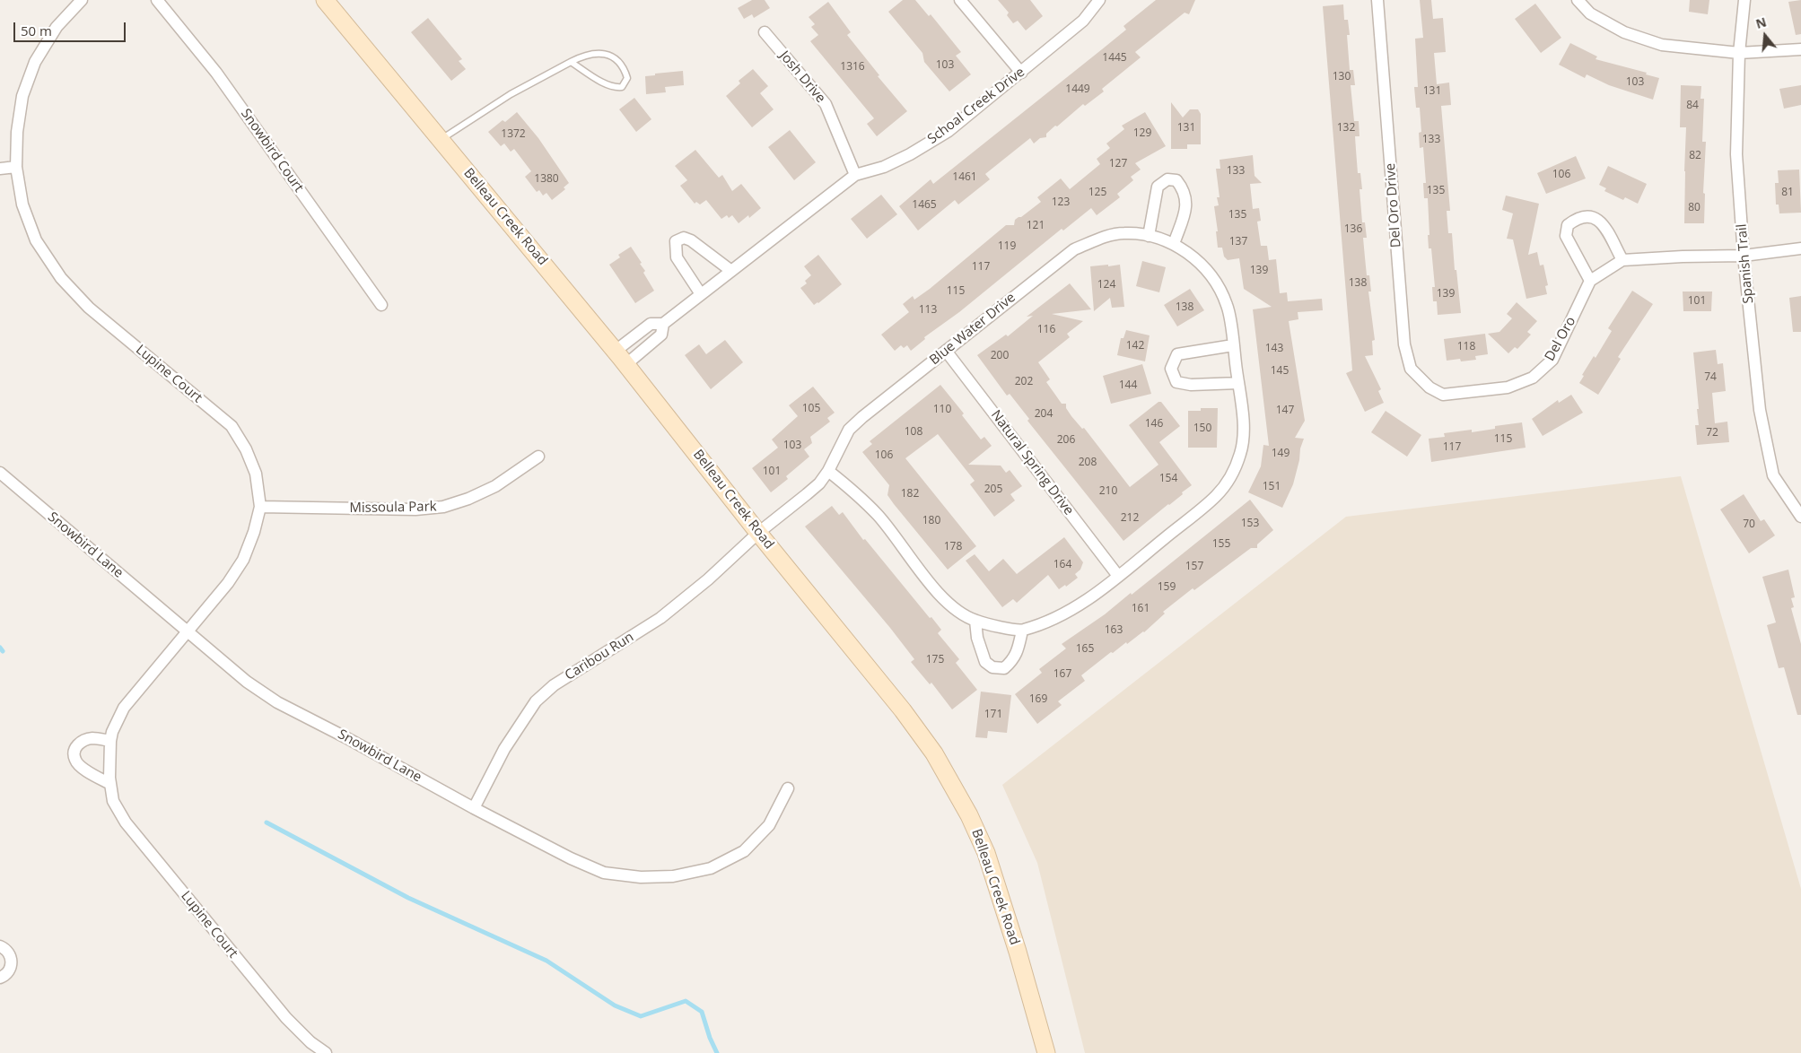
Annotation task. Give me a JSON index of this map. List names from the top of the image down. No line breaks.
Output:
{"streets":{"main road":["Belleau Creek Road"],"street":["Josh Drive","Schoal Creek Drive","Snowbird Court","Del Oro Drive","Spanish Trail","Blue Water Drive","Del Oro","Lupine Court","Natural Spring Drive","Missoula Park","Snowbird Lane","Caribou Run"]},"crossings":[["Josh Drive","Schoal Creek Drive"],["Schoal Creek Drive","Belleau Creek Road"],["Del Oro Drive","Del Oro"],["Belleau Creek Road","Blue Water Drive"],["Belleau Creek Road","Caribou Run"],["Blue Water Drive","Natural Spring Drive"],["Blue Water Drive","Caribou Run"],["Lupine Court","Missoula Park"],["Lupine Court","Snowbird Lane"],["Snowbird Lane","Caribou Run"]],"house_numbers":["1445","103","1316","130","103","1449","131","84","131","132","129","1372","133","82","127","133","106","1461","1380","135","125","81","123","1465","80","135","121","136","137","119","117","139","138","124","115","139","101","138","113","116","142","118","143","200","145","74","202","144","105","110","147","204","146","150","108","72","115","206","103","117","149","106","208","101","154","151","205","210","182","212","180","153","70","155","178","164","157","159","161","163","165","175","167","169","171"],"scale_bar":"50 m","north":"top"}
